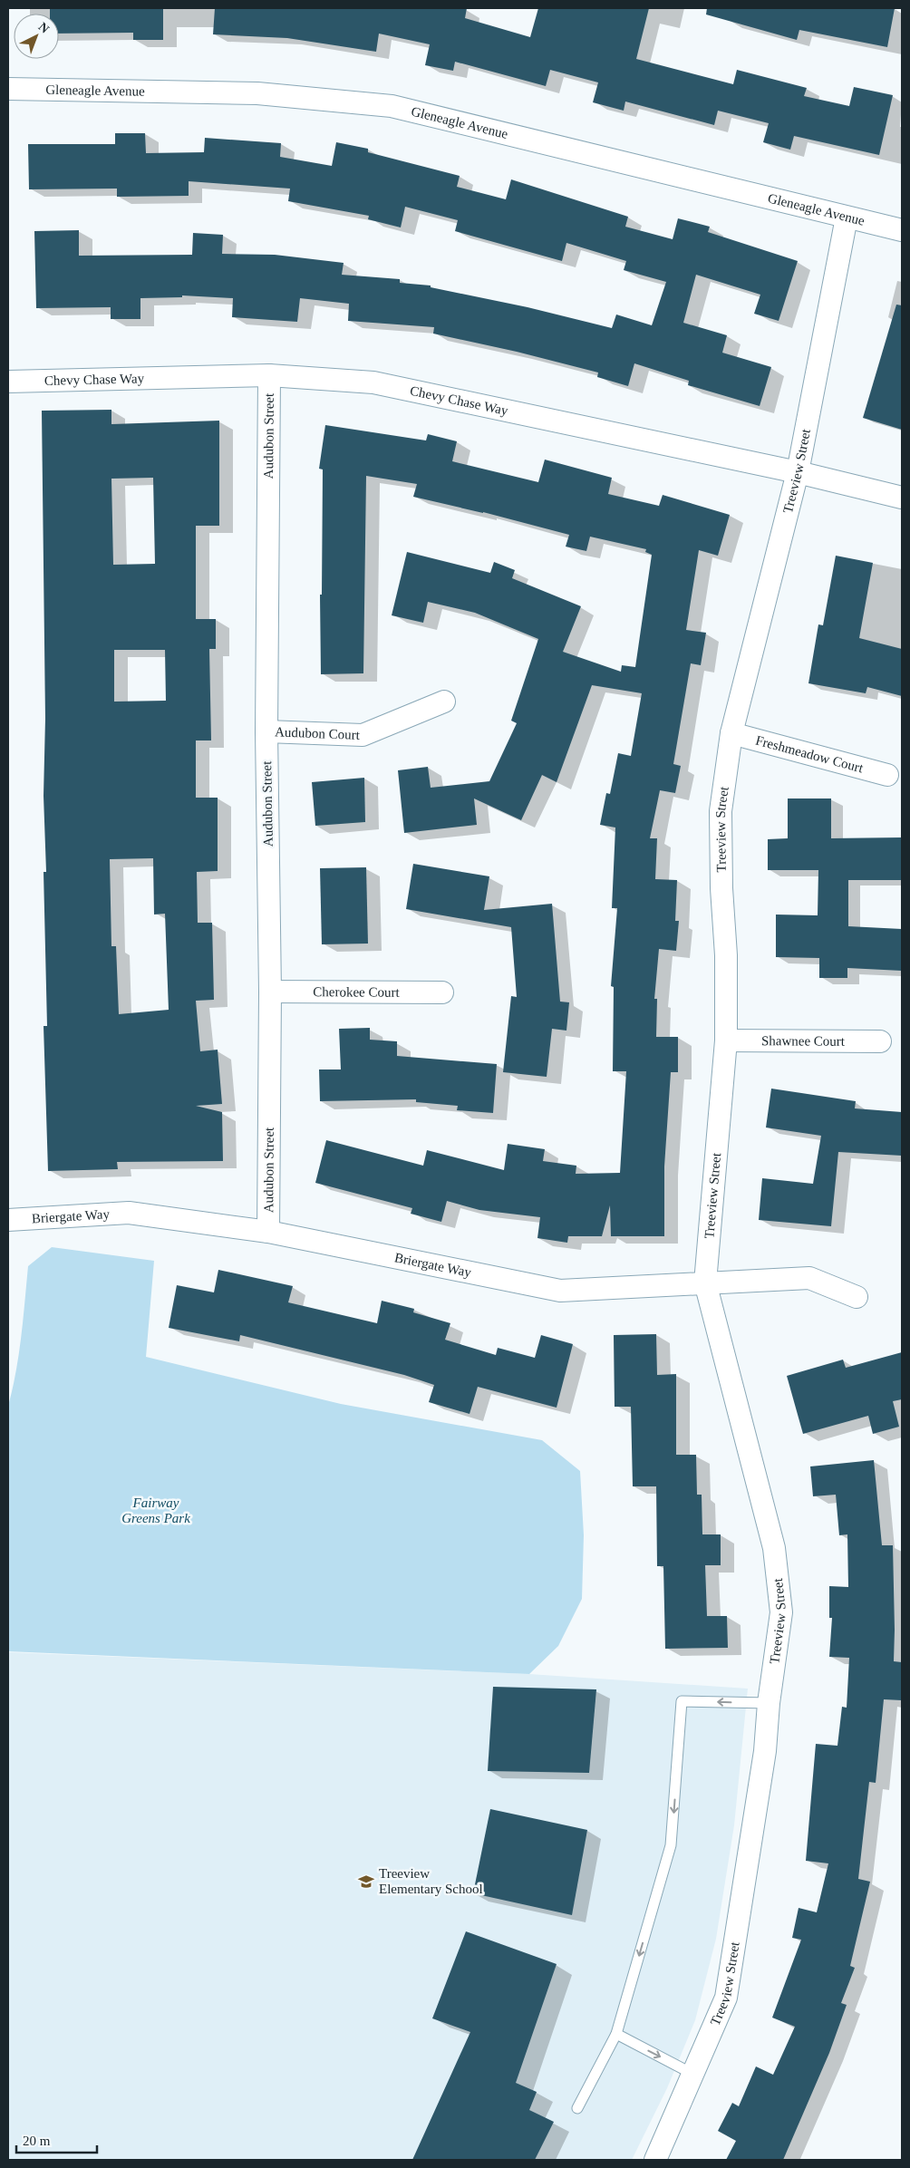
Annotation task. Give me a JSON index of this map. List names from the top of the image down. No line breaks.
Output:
{"streets":{"street":["Gleneagle Avenue","Chevy Chase Way","Audubon Street","Treeview Street","Audubon Court","Freshmeadow Court","Cherokee Court","Shawnee Court","Briergate Way"]},"crossings":[["Gleneagle Avenue","Treeview Street"],["Chevy Chase Way","Audubon Street"],["Chevy Chase Way","Treeview Street"],["Audubon Street","Audubon Court"],["Audubon Street","Cherokee Court"],["Audubon Street","Briergate Way"],["Treeview Street","Freshmeadow Court"],["Treeview Street","Shawnee Court"],["Treeview Street","Briergate Way"]],"parks":["Fairway Greens Park"],"places":{"school or university":["Treeview Elementary School"]},"scale_bar":"20 m","north":"top right"}
